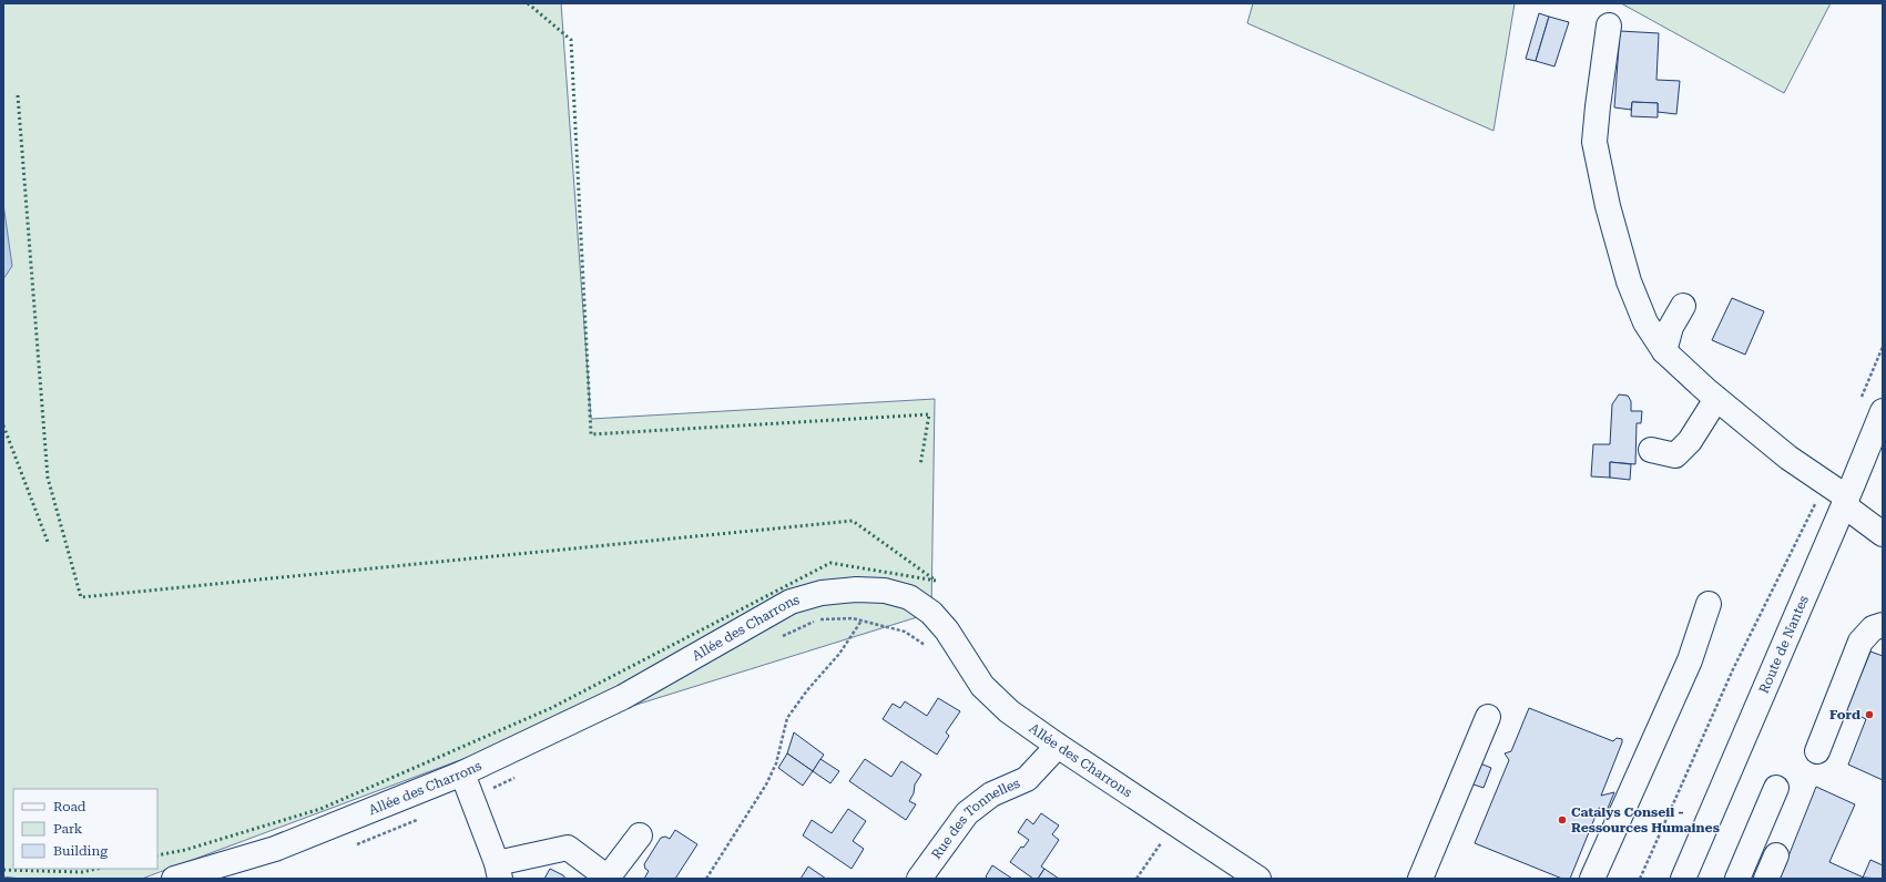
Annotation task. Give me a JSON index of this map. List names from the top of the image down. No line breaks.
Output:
{"streets":{"street":["Allée des Charrons","Route de Nantes","Rue des Tonnelles"]},"crossings":[["Allée des Charrons","Rue des Tonnelles"]],"places":["Ford","Catalys Conseil - Ressources Humaines"],"legend":["Road","Park","Building"]}
